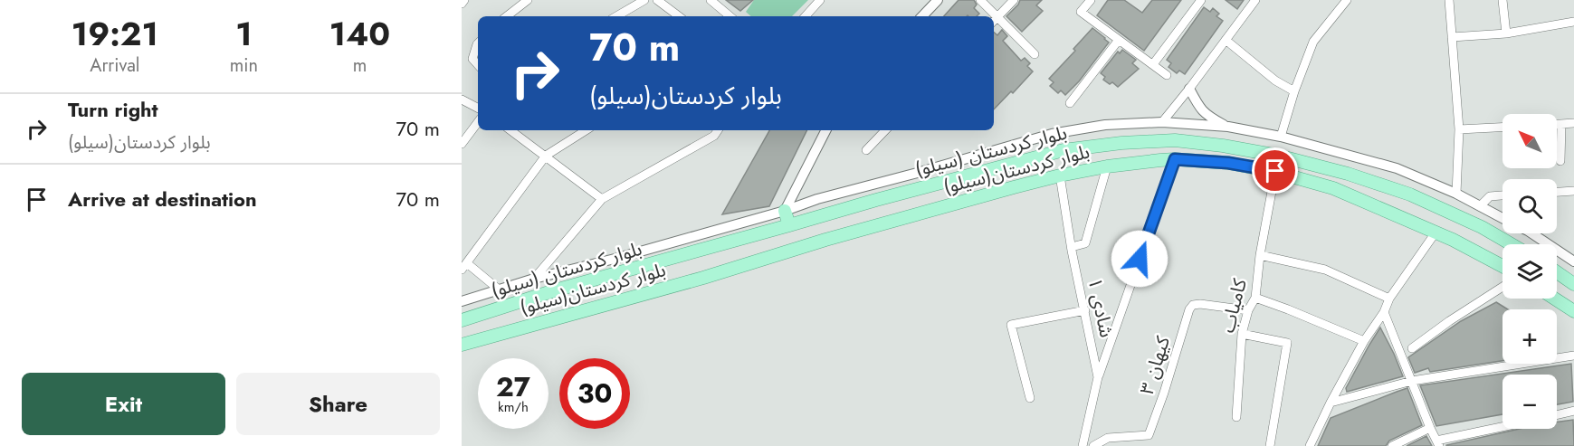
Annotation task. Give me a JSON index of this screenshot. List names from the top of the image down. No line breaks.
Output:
{"streets":{"main road":["بلوار کردستان (سیلو)","بلوار کردستان(سیلو)"],"street":["کامیاب","شادی ۱","کیهان ۳"]},"crossings":[["بلوار کردستان(سیلو)","کامیاب"],["بلوار کردستان(سیلو)","شادی ۱"],["کامیاب","کیهان ۳"]],"north":"top left","page":{"eta":["19:21","Arrival","1","min","140","m"],"turn":["70 m","بلوار کردستان(سیلو)"],"list":[{"name":"Turn right","note":"بلوار کردستان(سیلو)","value":"70 m"},{"name":"Arrive at destination","value":"70 m"}],"map_buttons":["+","−"],"speed":"27 km/h","limit":"30","buttons":["Exit","Share"]}}
